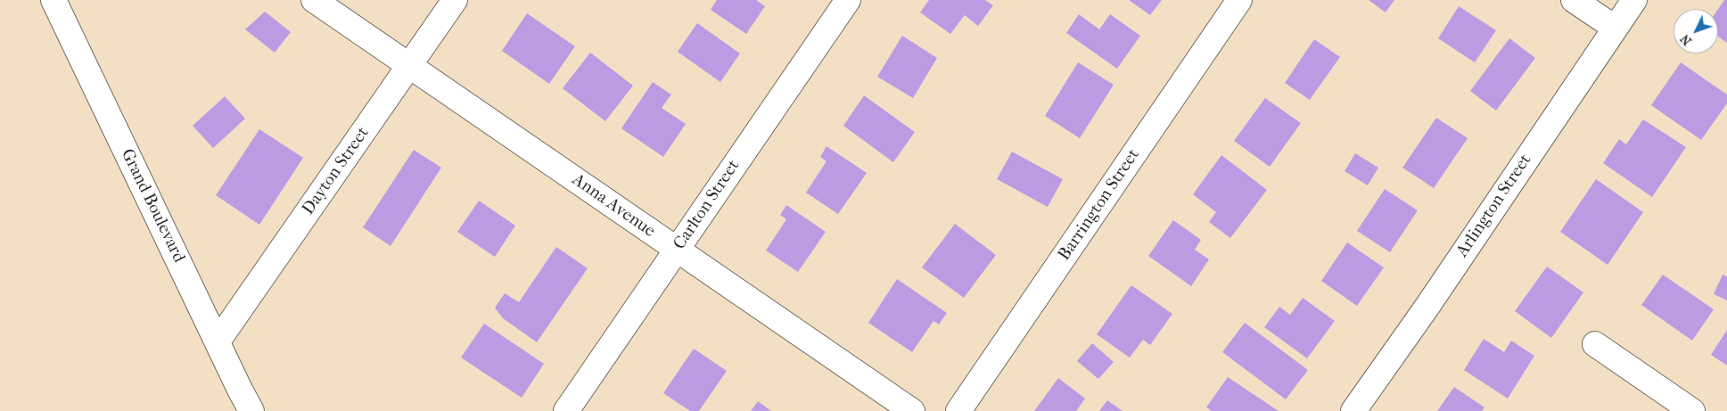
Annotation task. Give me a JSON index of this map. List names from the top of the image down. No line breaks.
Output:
{"streets":{"street":["Dayton Street","Carlton Street","Barrington Street","Grand Boulevard","Anna Avenue","Arlington Street"]},"crossings":[["Dayton Street","Grand Boulevard"],["Dayton Street","Anna Avenue"],["Carlton Street","Anna Avenue"]],"north":"bottom left"}
